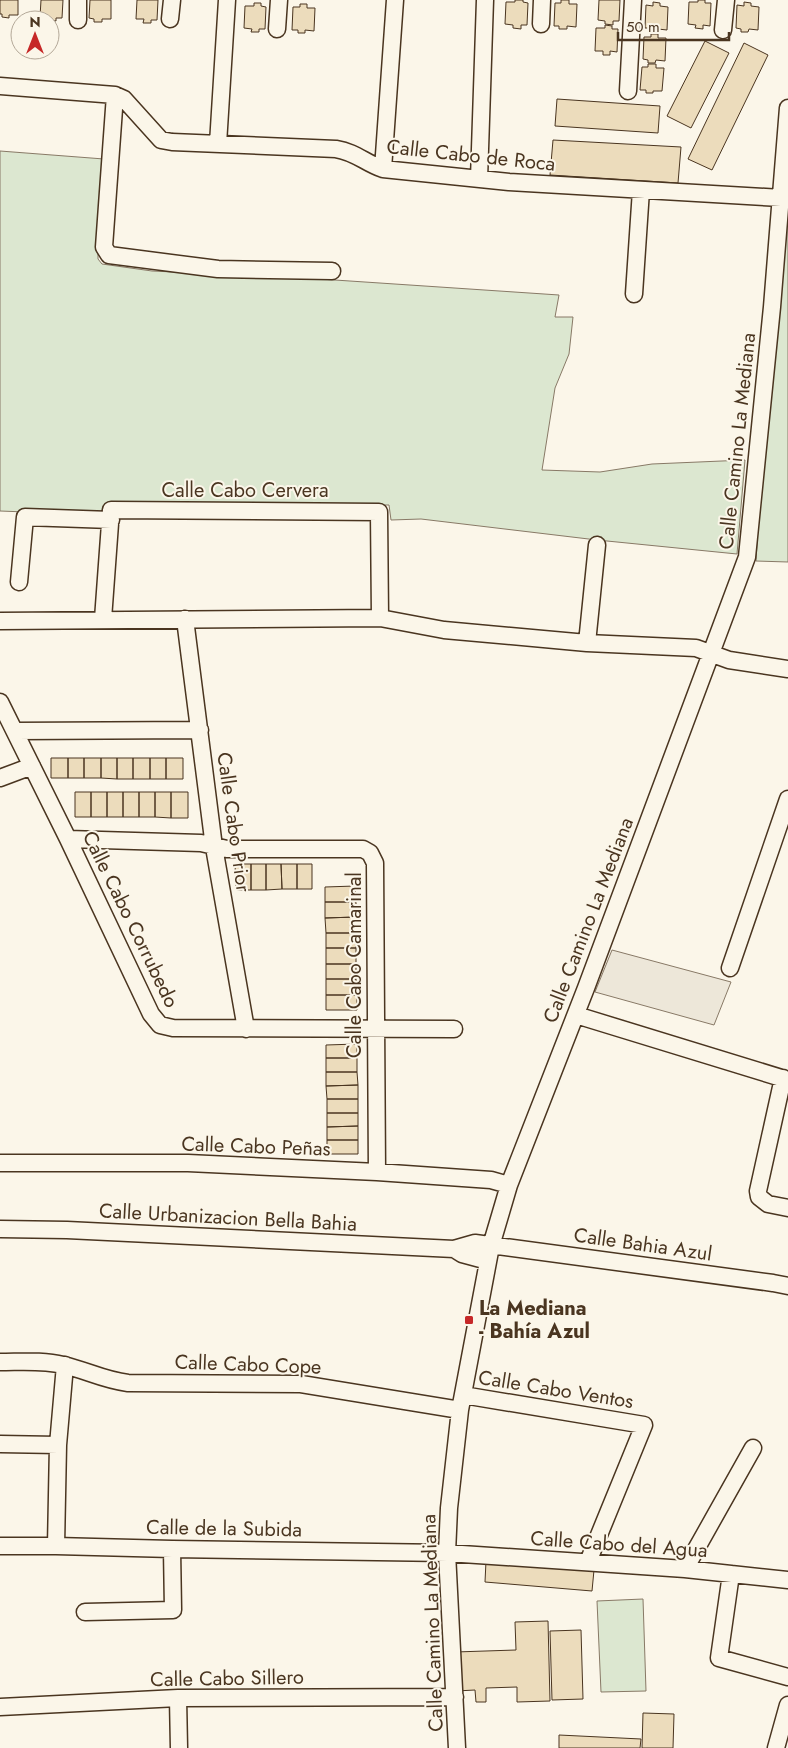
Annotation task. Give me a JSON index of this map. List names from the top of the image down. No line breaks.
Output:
{"streets":{"street":["Calle Cabo de Roca","Calle Camino La Mediana","Calle Cabo Cervera","Calle Cabo Prior","Calle Cabo Corrubedo","Calle Cabo Camarinal","Calle Cabo Peñas","Calle Urbanizacion Bella Bahia","Calle Bahia Azul","Calle Cabo Cope","Calle Cabo Ventos","Calle de la Subida","Calle Cabo del Agua","Calle Cabo Sillero"]},"crossings":[["Calle Cabo de Roca","Calle Camino La Mediana"],["Calle Camino La Mediana","Calle Cabo Peñas"],["Calle Camino La Mediana","Calle Urbanizacion Bella Bahia"],["Calle Camino La Mediana","Calle Bahia Azul"],["Calle Camino La Mediana","Calle Cabo Cope"],["Calle Camino La Mediana","Calle Cabo Ventos"],["Calle Camino La Mediana","Calle de la Subida"],["Calle Camino La Mediana","Calle Cabo del Agua"],["Calle Camino La Mediana","Calle Cabo Sillero"],["Calle Cabo Prior","Calle Cabo Corrubedo"],["Calle Cabo Prior","Calle Cabo Camarinal"],["Calle Cabo Corrubedo","Calle Cabo Camarinal"],["Calle Cabo Camarinal","Calle Cabo Peñas"],["Calle Urbanizacion Bella Bahia","Calle Bahia Azul"],["Calle Cabo Cope","Calle Cabo Ventos"],["Calle Cabo Ventos","Calle Cabo del Agua"],["Calle de la Subida","Calle Cabo del Agua"]],"places":{"transit":["La Mediana - Bahía Azul"]},"scale_bar":"50 m","north":"top"}
